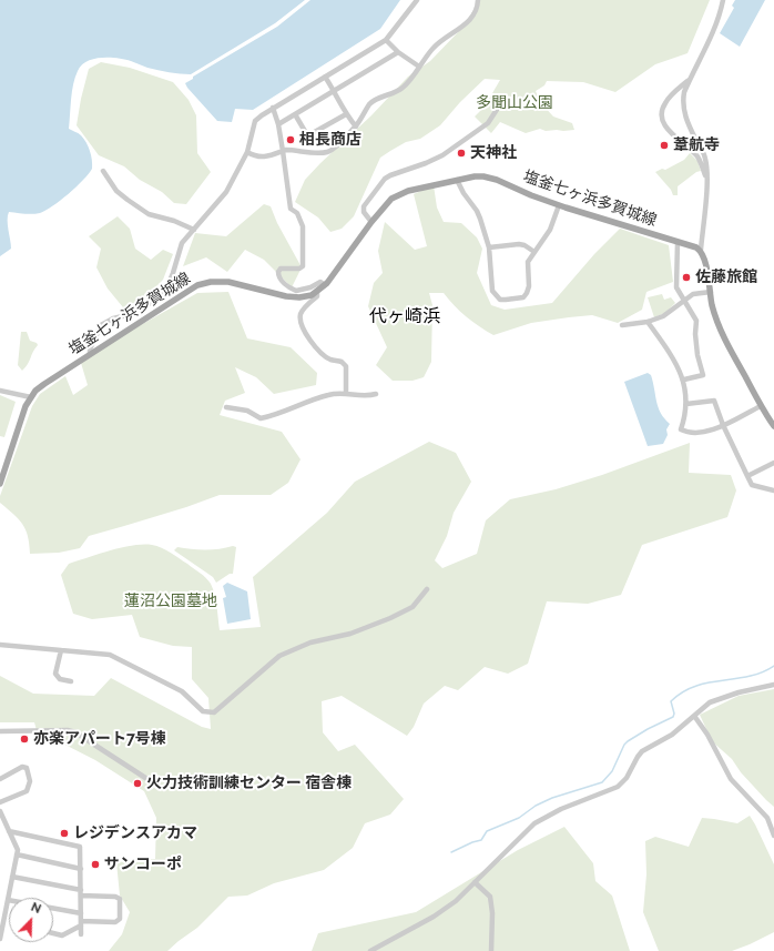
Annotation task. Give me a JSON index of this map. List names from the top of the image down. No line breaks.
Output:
{"streets":{"main road":["塩釜七ヶ浜多賀城線"]},"districts":["代ヶ崎浜"],"parks":["多聞山公園","蓮沼公園墓地"],"places":["相長商店","葦航寺","天神社","佐藤旅館","亦楽アパート7号棟","火力技術訓練センター 宿舎棟","レジデンスアカマ","サンコーポ"],"north":"top right"}
